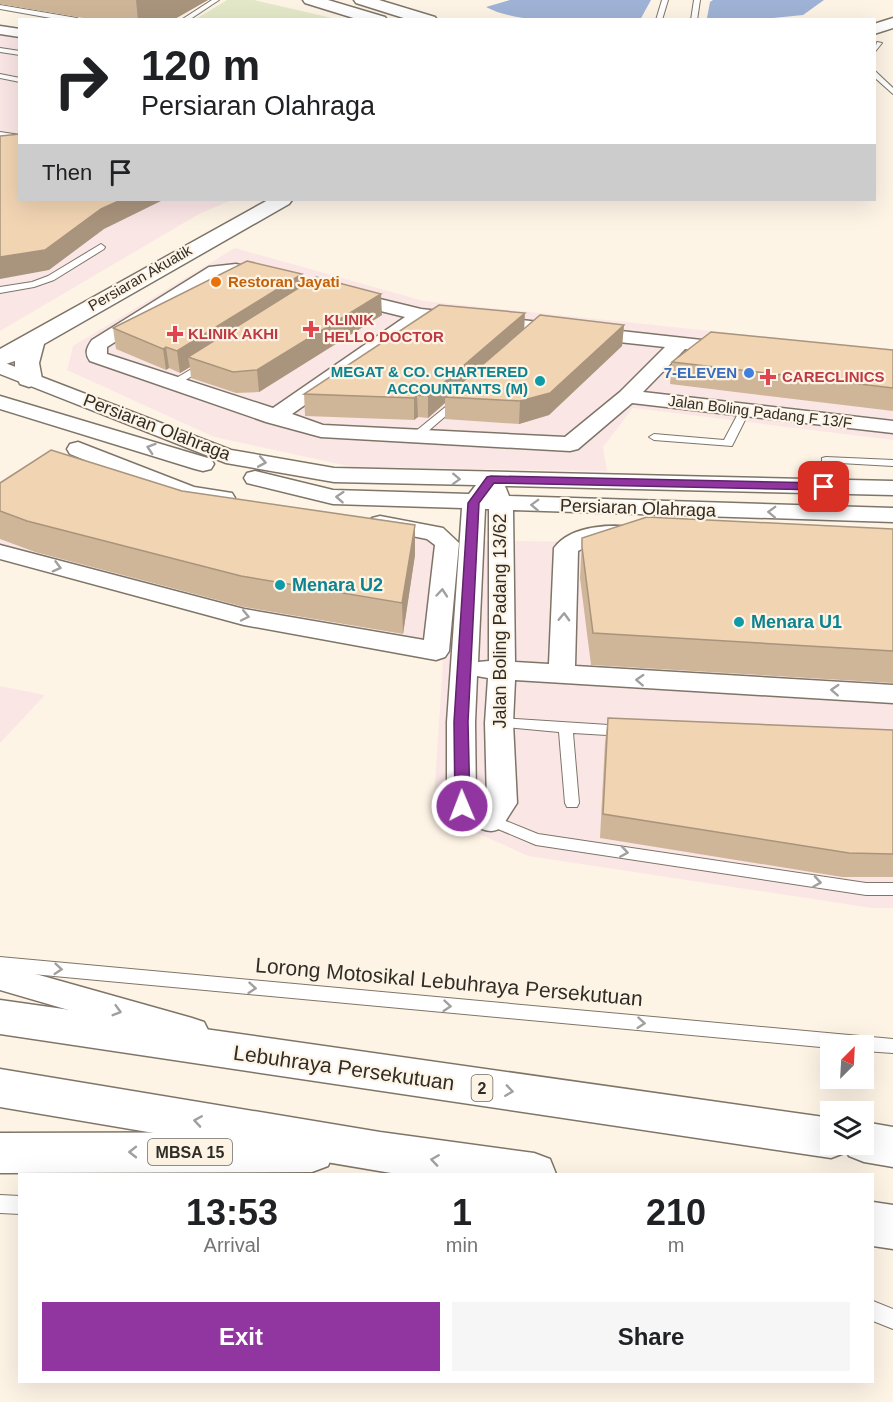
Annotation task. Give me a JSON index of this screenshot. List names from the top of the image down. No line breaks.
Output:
{"streets":{"main road":["Persiaran Akuatik","Lebuhraya Persekutuan","2","MBSA 15"],"street":["Jalan Boling Padang F 13/F","Persiaran Olahraga","Jalan Boling Padang 13/62"],"lane":["Lorong Motosikal Lebuhraya Persekutuan"]},"crossings":[["Persiaran Akuatik","Persiaran Olahraga"],["Persiaran Olahraga","Jalan Boling Padang 13/62"]],"one_way":["Lorong Motosikal Lebuhraya Persekutuan"],"places":{"other":["Restoran Jayati","7-ELEVEN","MEGAT & CO. CHARTERED ACCOUNTANTS (M)","Menara U2","Menara U1"],"health":["KLINIK HELLO DOCTOR","KLINIK AKHI","CARECLINICS"]},"north":"top right","page":{"turn":["120 m","Persiaran Olahraga"],"then":"Then","eta":["13:53","Arrival","1","min","210","m"],"buttons":["Exit","Share"]}}
